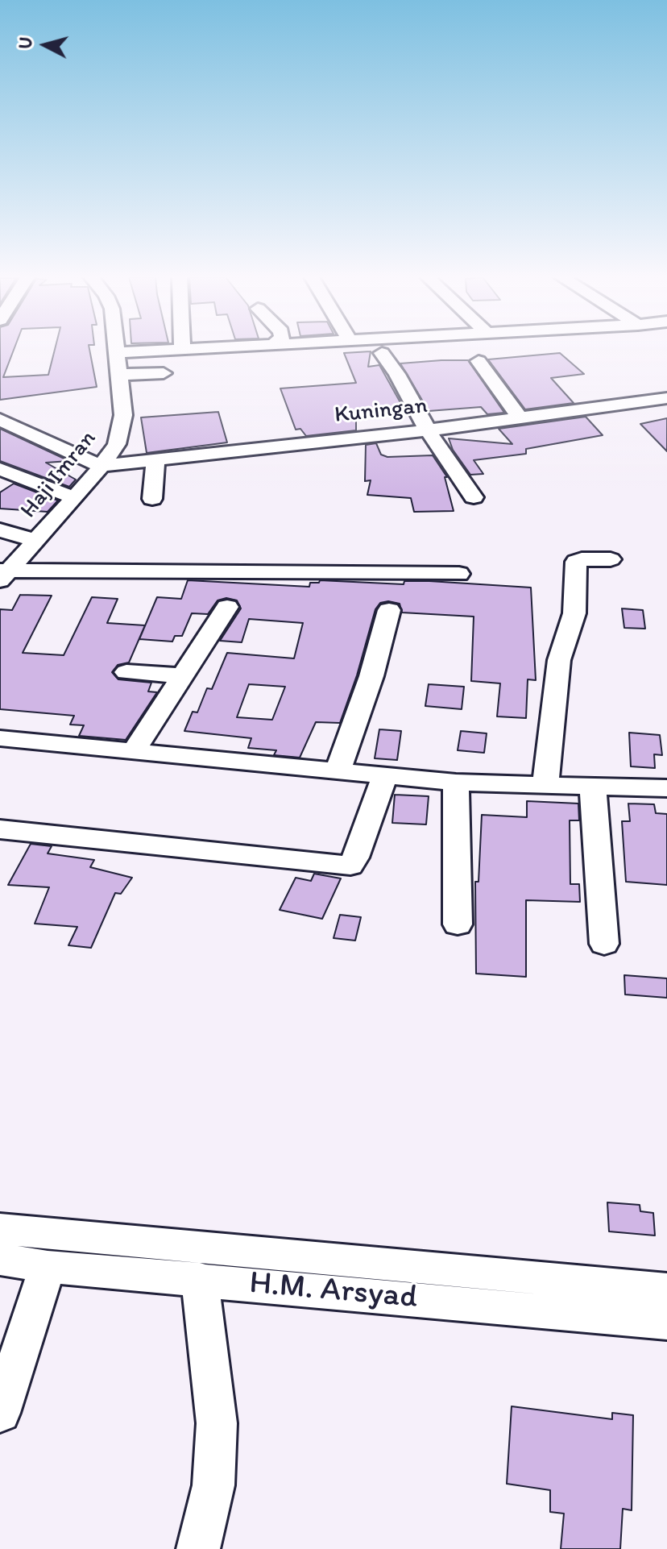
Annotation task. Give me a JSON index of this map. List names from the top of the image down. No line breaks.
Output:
{"streets":{"street":["Kuningan","Haji Imran","H.M. Arsyad"]},"crossings":[["Kuningan","Haji Imran"]],"north":"left"}
